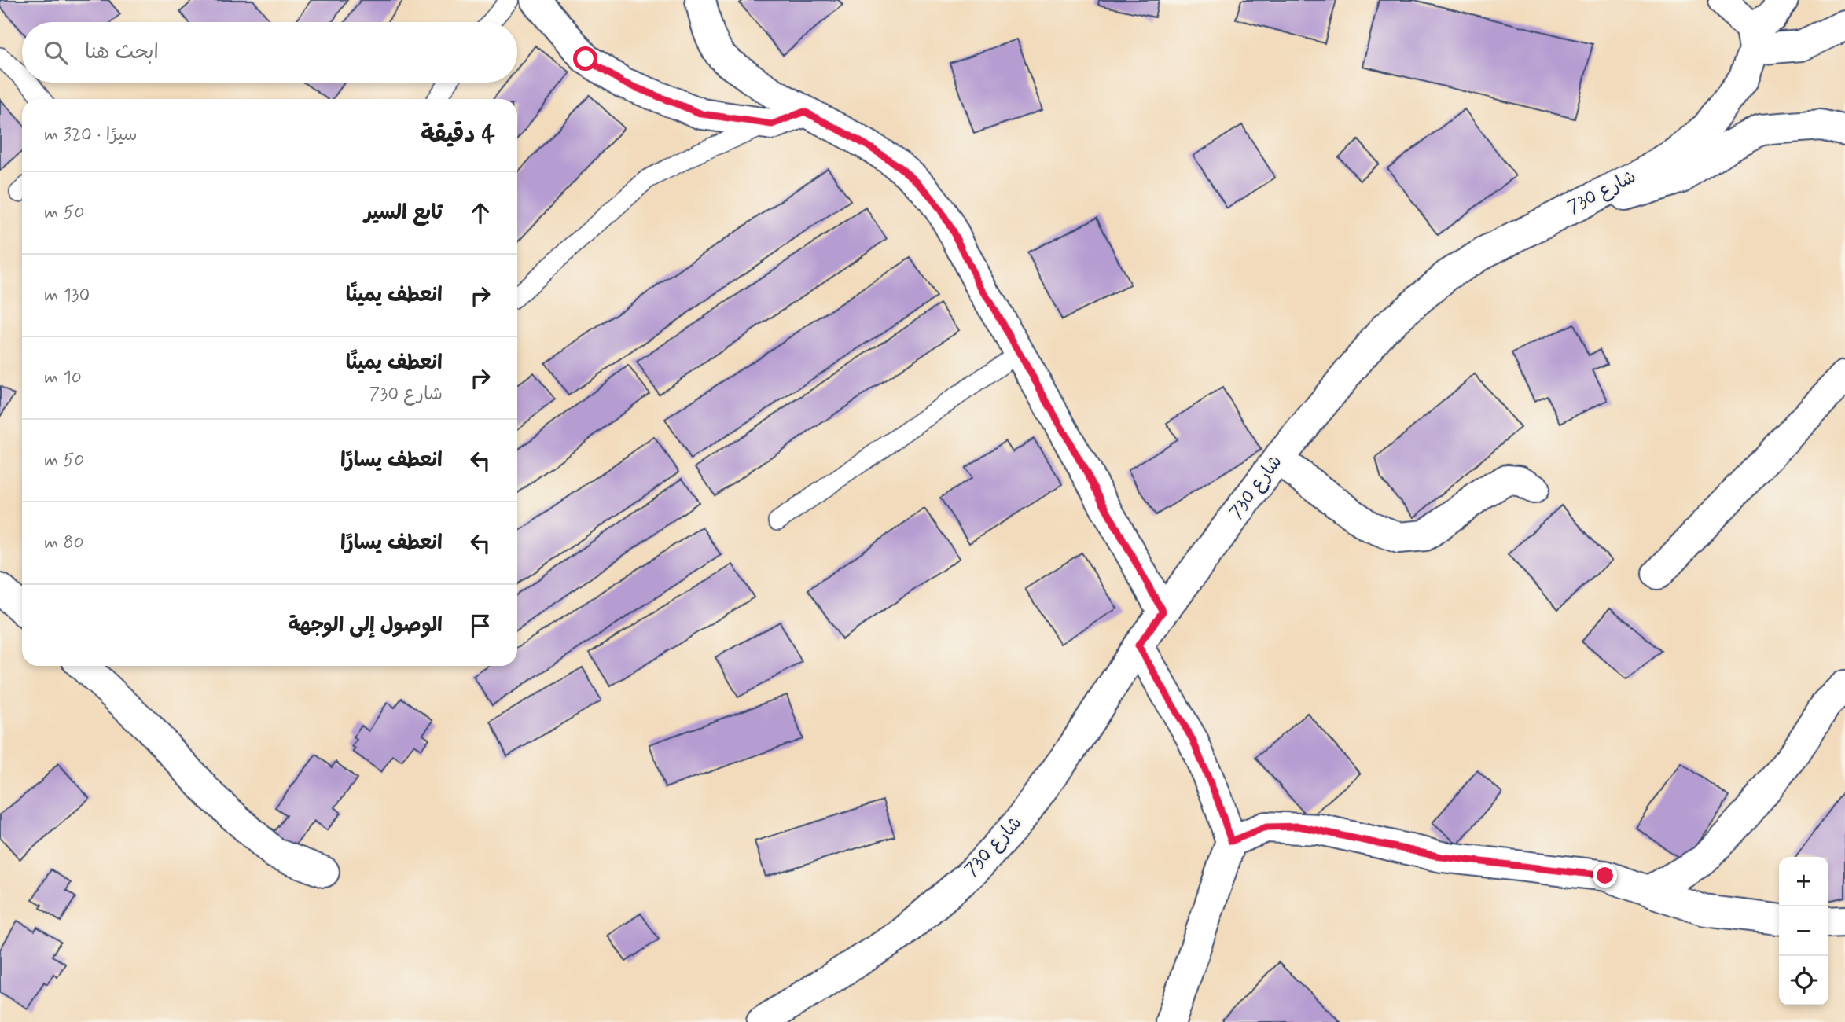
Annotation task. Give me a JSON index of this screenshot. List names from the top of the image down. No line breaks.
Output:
{"streets":{"street":["شارع 730"]},"page":{"search":"ابحث هنا","heading":["4 دقيقة","سيرًا · 320 m"],"list":[["تابع السير","50 m"],["انعطف يمينًا","130 m"],["انعطف يمينًا","شارع 730","10 m"],["انعطف يسارًا","50 m"],["انعطف يسارًا","80 m"],"الوصول إلى الوجهة"],"map_buttons":["+","−"]}}
